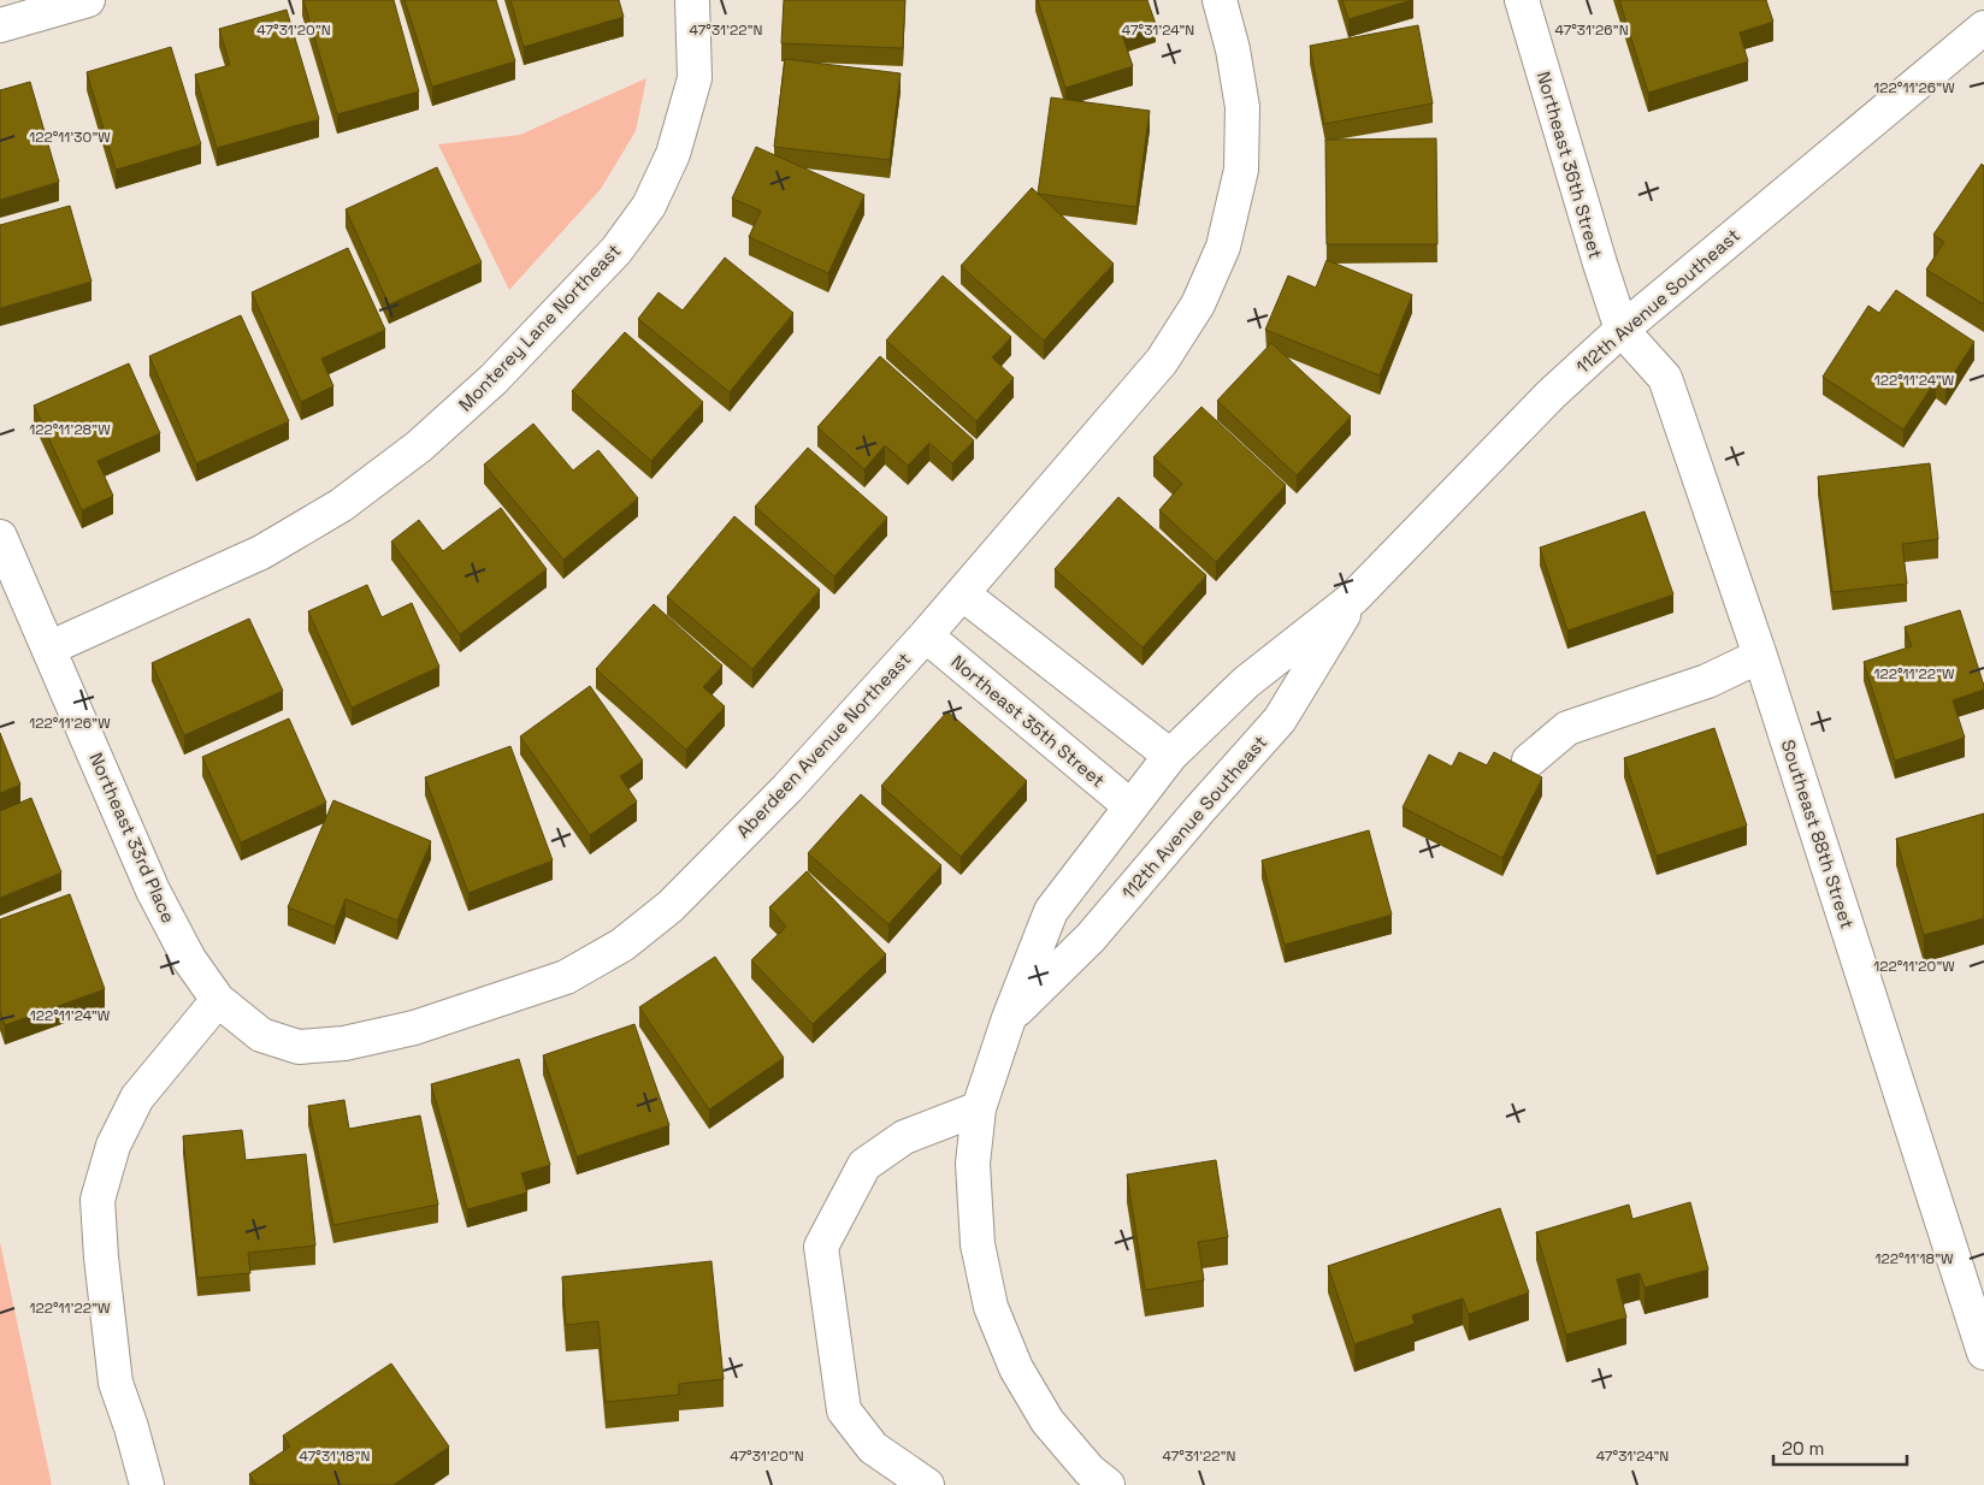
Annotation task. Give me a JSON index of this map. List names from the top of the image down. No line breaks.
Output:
{"streets":{"street":["Northeast 36th Street","112th Avenue Southeast","Monterey Lane Northeast","Northeast 35th Street","Aberdeen Avenue Northeast","Southeast 88th Street","Northeast 33rd Place"]},"crossings":[["Northeast 36th Street","112th Avenue Southeast"],["Northeast 36th Street","Southeast 88th Street"],["112th Avenue Southeast","Northeast 35th Street"],["112th Avenue Southeast","Southeast 88th Street"],["Monterey Lane Northeast","Northeast 33rd Place"],["Northeast 35th Street","Aberdeen Avenue Northeast"],["Aberdeen Avenue Northeast","Northeast 33rd Place"]],"scale_bar":"20 m","coordinates":["47°31'20\"N","47°31'22\"N","47°31'24\"N","47°31'26\"N","122°11'26\"W","122°11'30\"W","122°11'24\"W","122°11'28\"W","122°11'22\"W","122°11'20\"W","122°11'18\"W","47°31'18\"N"]}
